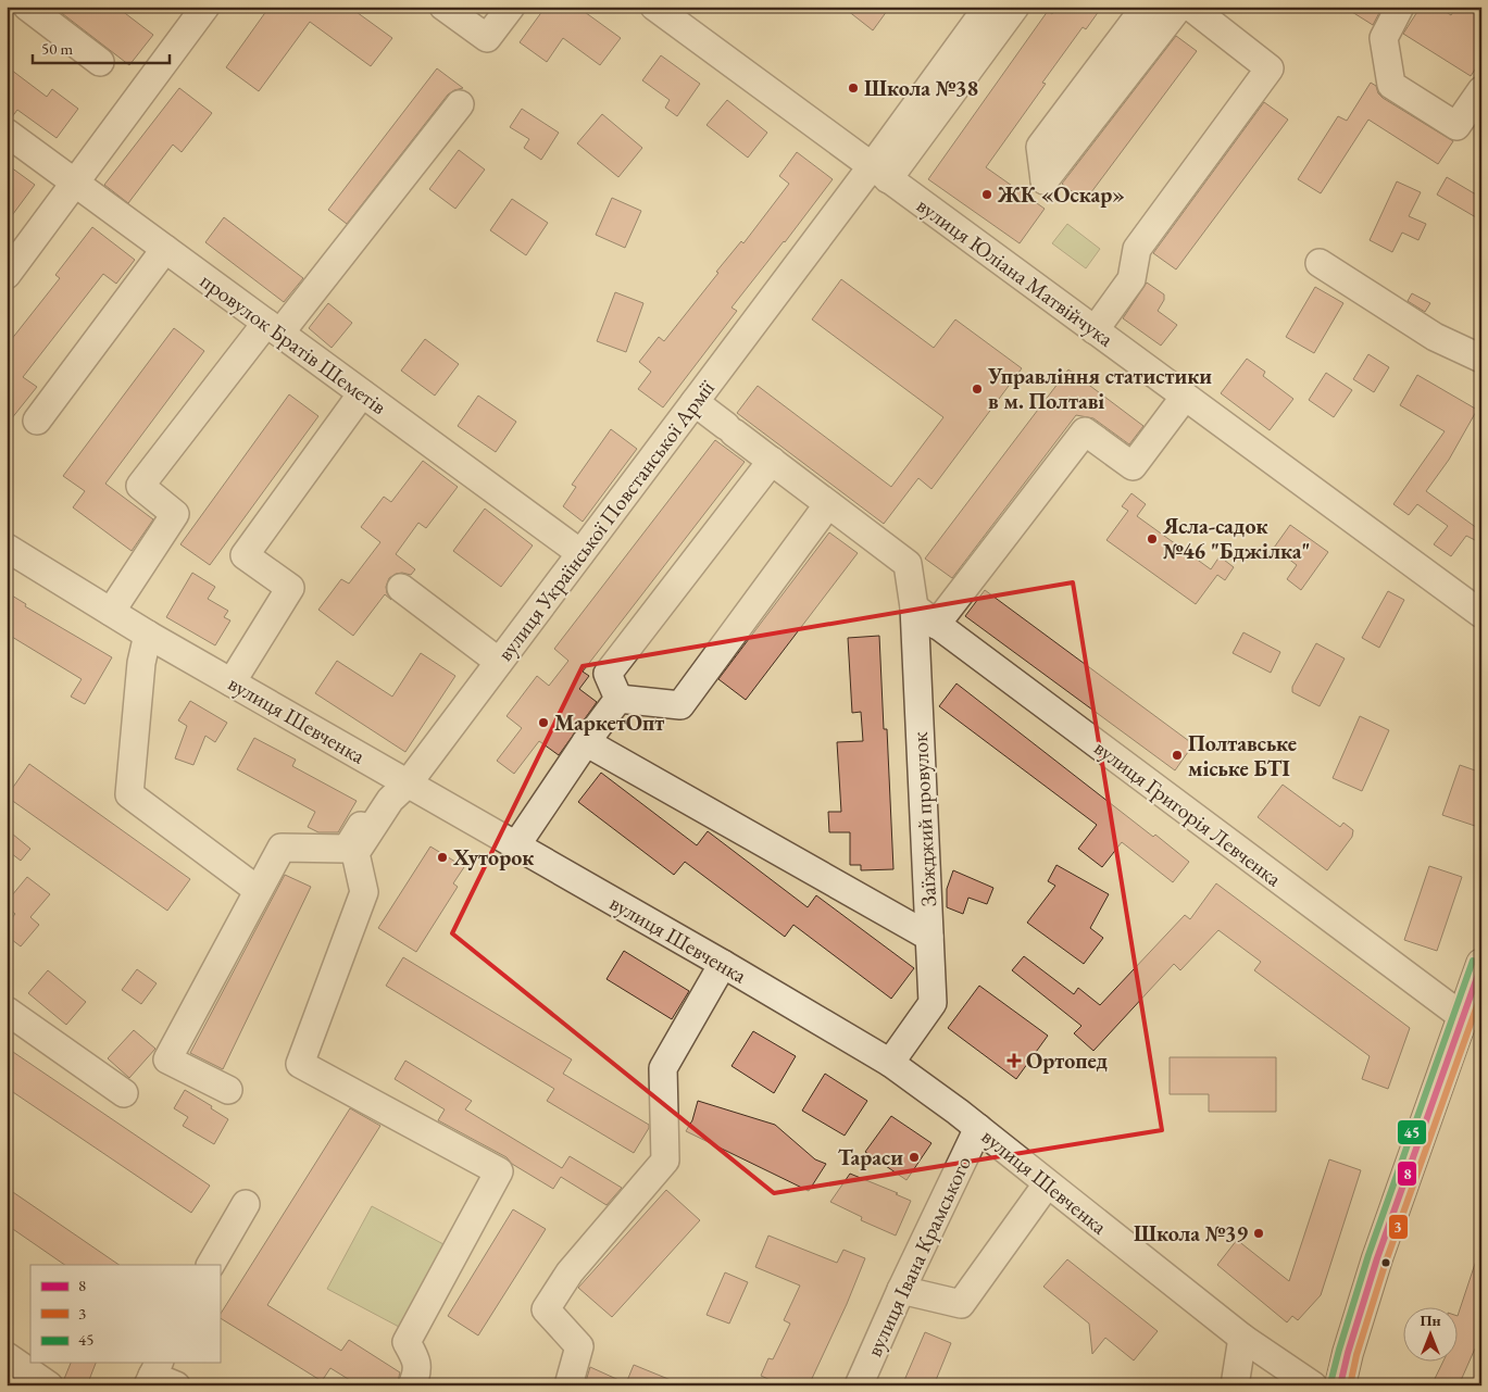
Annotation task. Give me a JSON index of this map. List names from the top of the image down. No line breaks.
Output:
{"streets":{"street":["вулиця Юліана Матвійчука","провулок Братів Шеметів","вулиця Української Повстанської Армії","вулиця Шевченка","вулиця Григорія Левченка","Заїжджий провулок","вулиця Івана Крамського"]},"crossings":[["вулиця Юліана Матвійчука","вулиця Української Повстанської Армії"],["провулок Братів Шеметів","вулиця Української Повстанської Армії"],["вулиця Української Повстанської Армії","вулиця Шевченка"],["вулиця Шевченка","Заїжджий провулок"],["вулиця Шевченка","вулиця Івана Крамського"],["вулиця Григорія Левченка","Заїжджий провулок"]],"places":{"other":["Школа №38","ЖК «Оскар»","Управління статистики в м. Полтаві","Ясла-садок №46 \"Бджілка\"","МаркетОпт","Полтавське міське БТІ","Хуторок","Тараси","Школа №39"],"health":["Ортопед"]},"lines":["transit line 45","transit line 8","transit line 3"],"legend":["8","3","45"],"scale_bar":"50 m","north":"top"}
